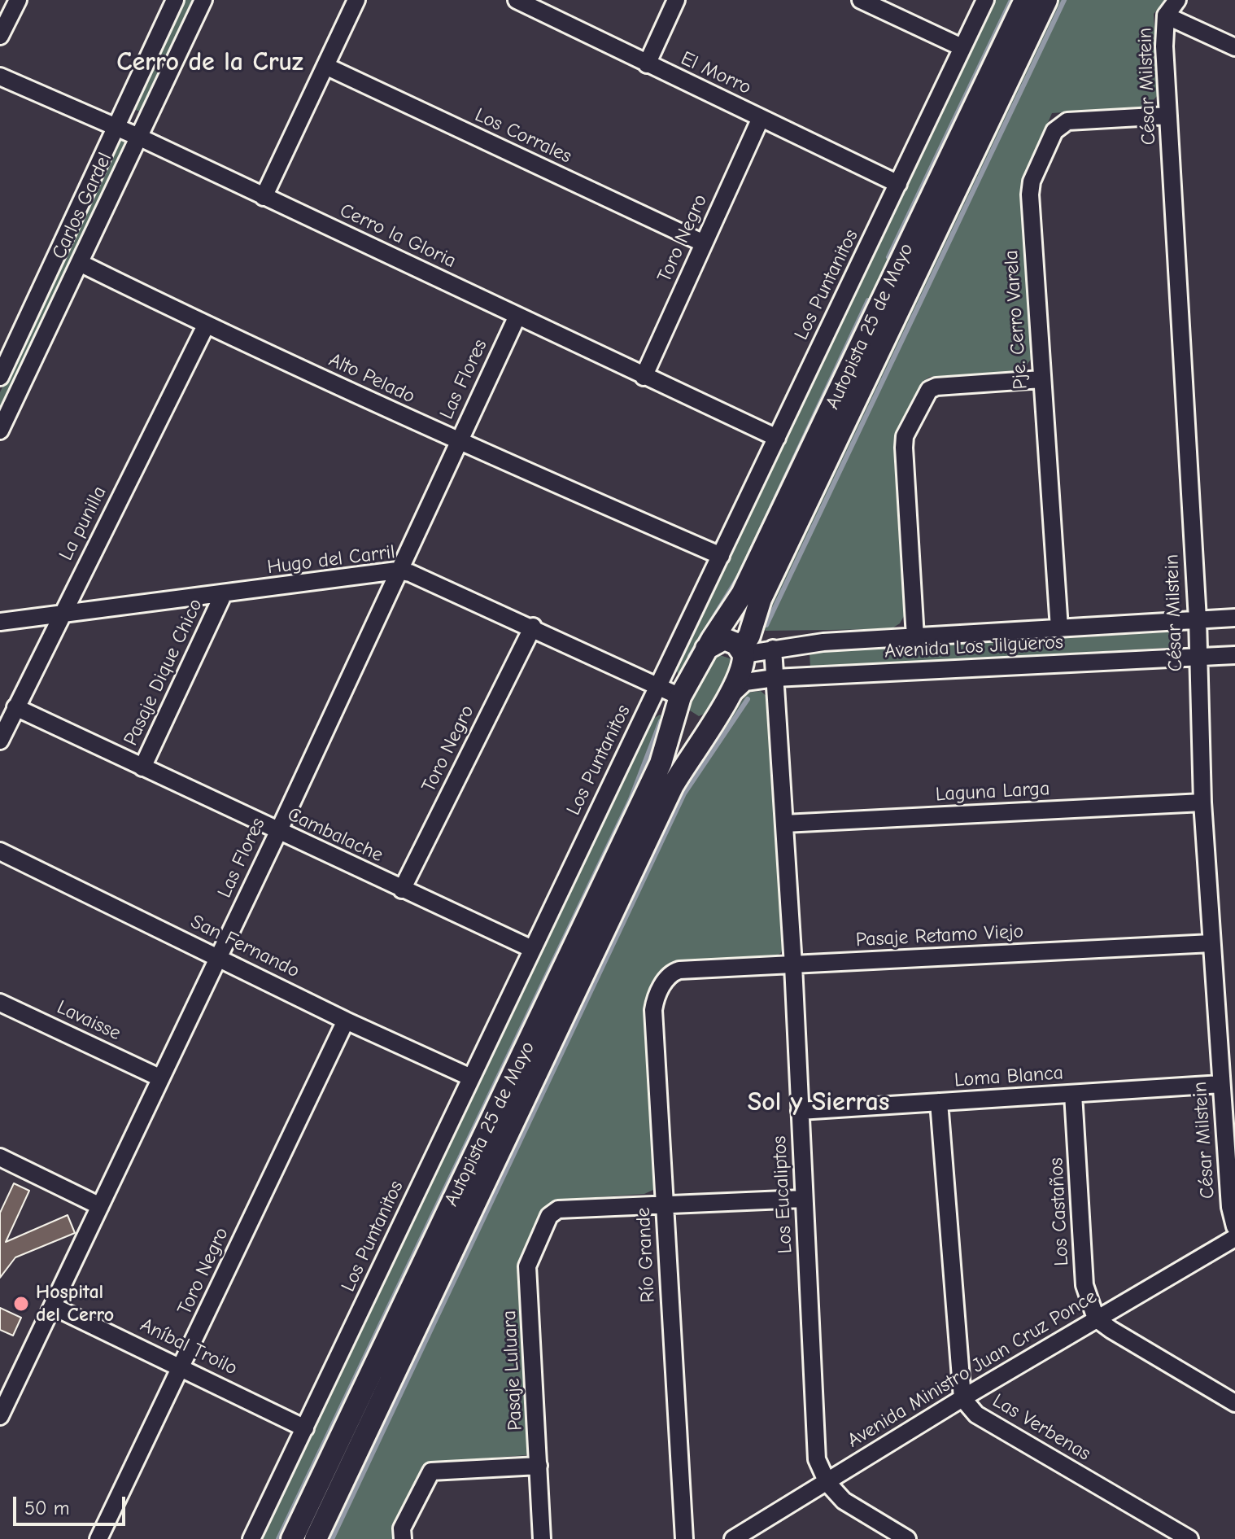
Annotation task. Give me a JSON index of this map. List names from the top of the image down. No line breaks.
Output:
{"streets":{"main road":["Autopista 25 de Mayo"],"street":["El Morro","César Milstein","Los Corrales","Carlos Gardel","Cerro la Gloria","Toro Negro","Los Puntanitos","Pje. Cerro Varela","Alto Pelado","Las Flores","La punilla","Hugo del Carril","Avenida Los Jilgueros","Pasaje Dique Chico","Laguna Larga","Cambalache","Pasaje Retamo Viejo","San Fernando","Lavaisse","Loma Blanca","Los Eucaliptos","Los Castaños","Río Grande","Aníbal Troilo","Avenida Ministro Juan Cruz Ponce","Pasaje Luluara","Las Verbenas"]},"crossings":[["El Morro","Toro Negro"],["El Morro","Los Puntanitos"],["César Milstein","Pje. Cerro Varela"],["César Milstein","Avenida Los Jilgueros"],["César Milstein","Laguna Larga"],["César Milstein","Pasaje Retamo Viejo"],["César Milstein","Loma Blanca"],["Los Corrales","Toro Negro"],["Carlos Gardel","Cerro la Gloria"],["Carlos Gardel","Alto Pelado"],["Cerro la Gloria","Toro Negro"],["Cerro la Gloria","Los Puntanitos"],["Cerro la Gloria","Las Flores"],["Toro Negro","Hugo del Carril"],["Toro Negro","Cambalache"],["Toro Negro","San Fernando"],["Toro Negro","Aníbal Troilo"],["Los Puntanitos","Alto Pelado"],["Los Puntanitos","Hugo del Carril"],["Los Puntanitos","Cambalache"],["Los Puntanitos","San Fernando"],["Los Puntanitos","Aníbal Troilo"],["Pje. Cerro Varela","Avenida Los Jilgueros"],["Autopista 25 de Mayo","Hugo del Carril"],["Autopista 25 de Mayo","Avenida Los Jilgueros"],["Alto Pelado","Las Flores"],["Alto Pelado","La punilla"],["Las Flores","Hugo del Carril"],["Las Flores","Cambalache"],["Las Flores","San Fernando"],["Las Flores","Lavaisse"],["Las Flores","Aníbal Troilo"],["La punilla","Hugo del Carril"],["La punilla","Cambalache"],["Hugo del Carril","Pasaje Dique Chico"],["Avenida Los Jilgueros","Los Eucaliptos"],["Pasaje Dique Chico","Cambalache"],["Laguna Larga","Los Eucaliptos"],["Pasaje Retamo Viejo","Los Eucaliptos"],["Pasaje Retamo Viejo","Río Grande"],["Loma Blanca","Los Eucaliptos"],["Loma Blanca","Los Castaños"],["Loma Blanca","Las Verbenas"],["Los Eucaliptos","Avenida Ministro Juan Cruz Ponce"],["Los Castaños","Avenida Ministro Juan Cruz Ponce"],["Río Grande","Pasaje Luluara"],["Avenida Ministro Juan Cruz Ponce","Las Verbenas"]],"districts":["Cerro de la Cruz","Sol y Sierras"],"places":["Hospital del Cerro"],"scale_bar":"50 m"}
